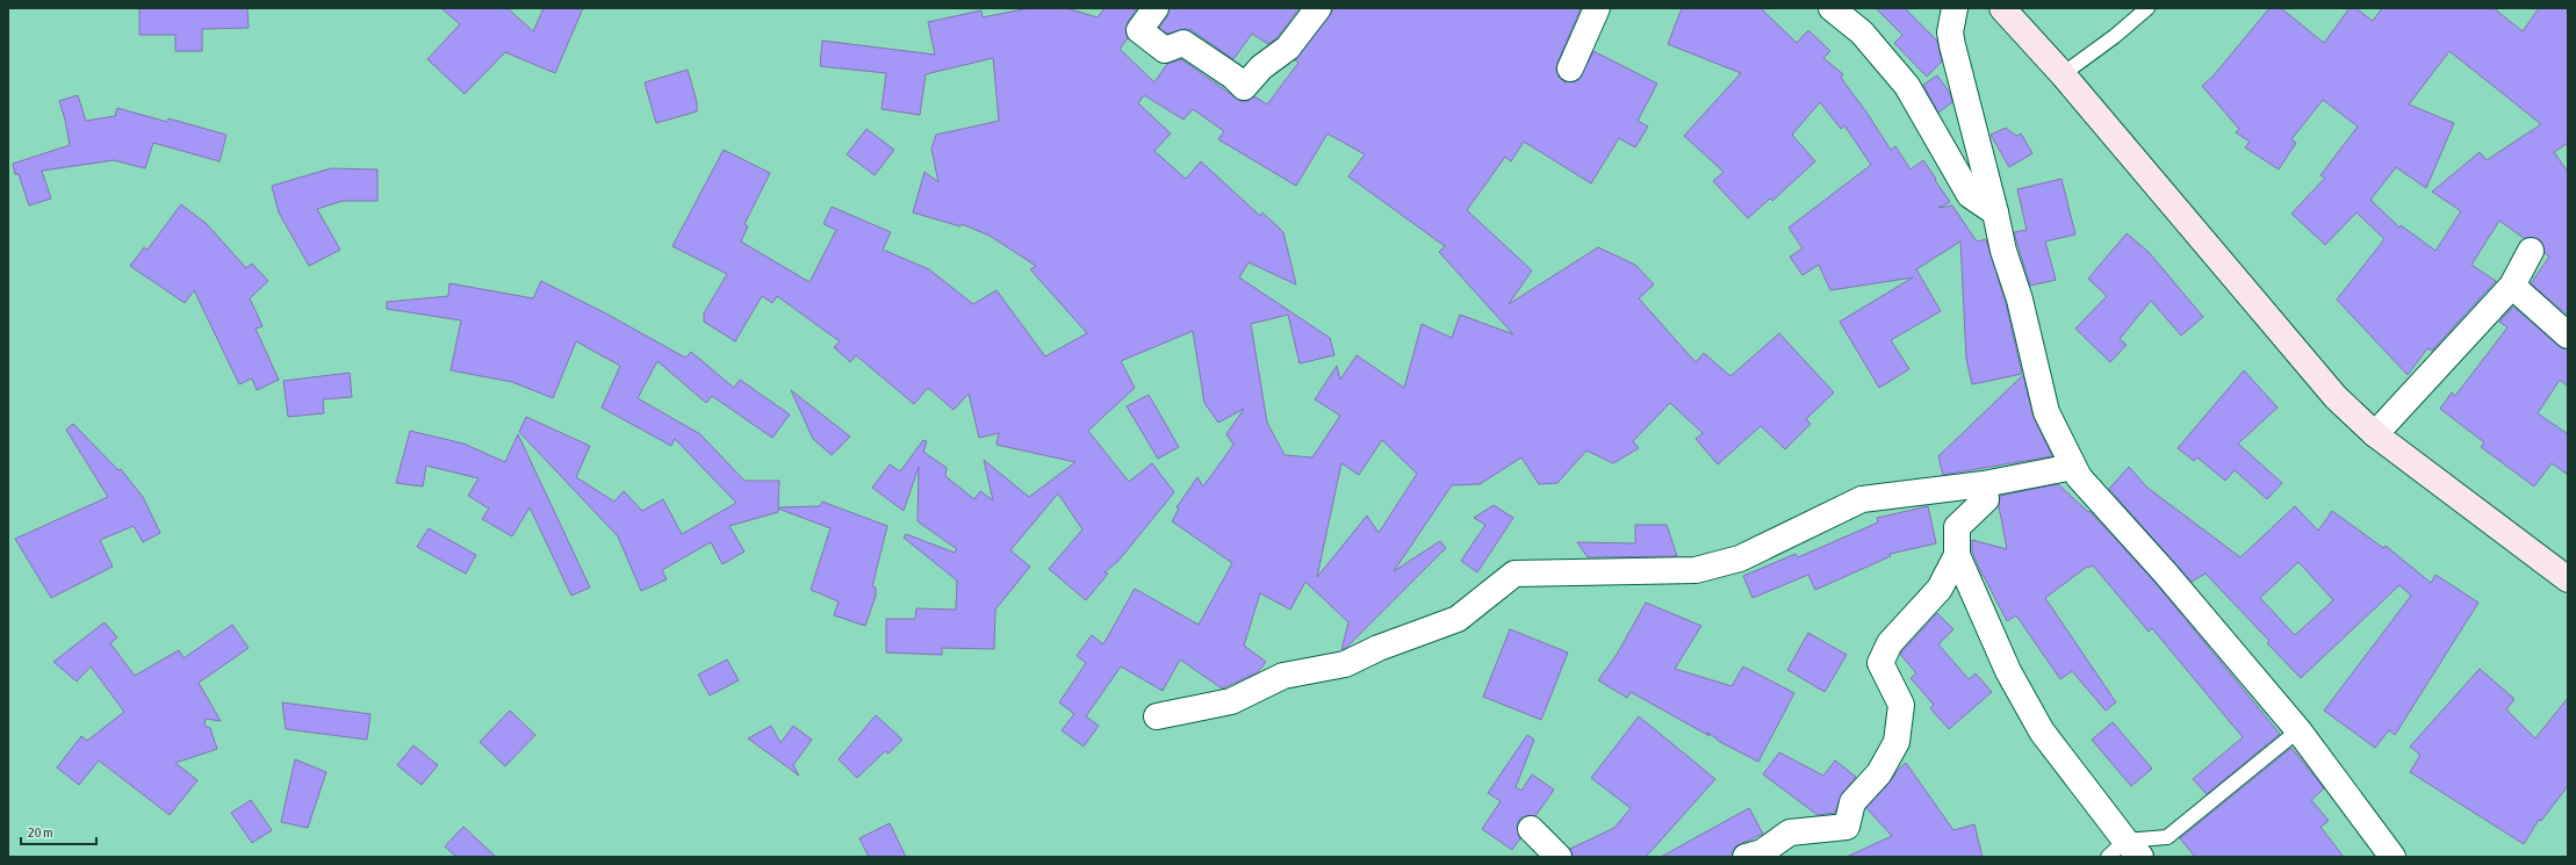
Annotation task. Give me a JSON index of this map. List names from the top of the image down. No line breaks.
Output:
{"scale_bar":"20 m"}
